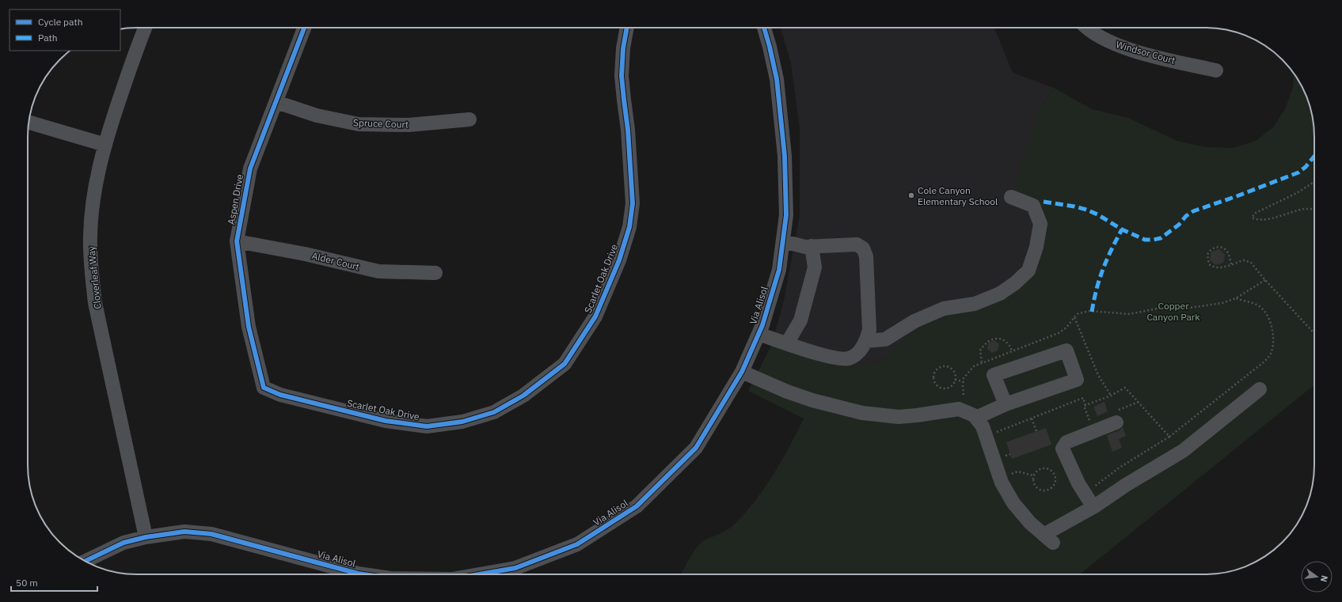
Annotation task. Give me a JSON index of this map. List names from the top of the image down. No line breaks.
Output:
{"streets":{"street":["Windsor Court","Spruce Court","Aspen Drive","Alder Court","Cloverleaf Way","Scarlet Oak Drive","Via Alisol"]},"crossings":[["Spruce Court","Aspen Drive"],["Aspen Drive","Alder Court"],["Aspen Drive","Scarlet Oak Drive"],["Cloverleaf Way","Via Alisol"]],"parks":["Copper Canyon Park"],"places":["Cole Canyon Elementary School"],"legend":["Cycle path","Path"],"scale_bar":"50 m","north":"right"}
